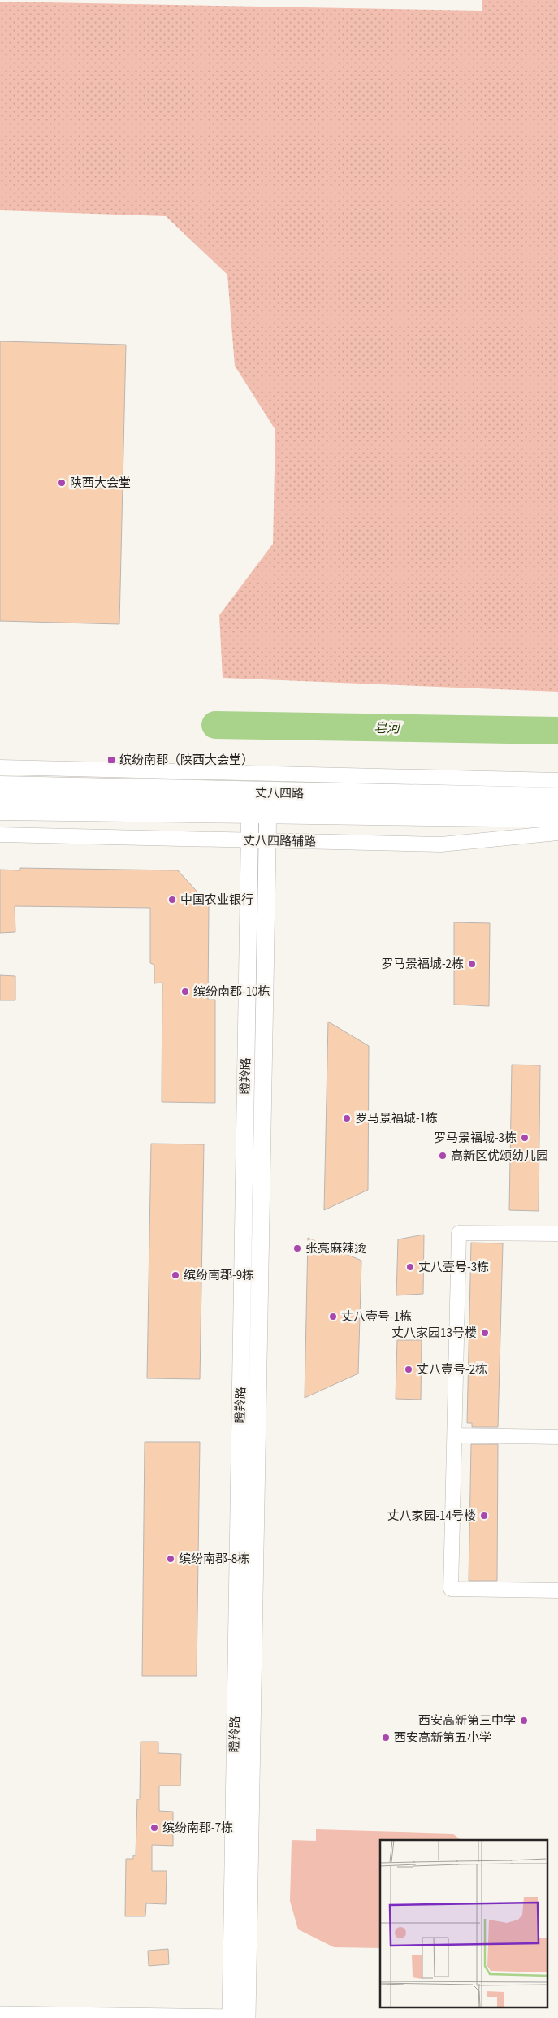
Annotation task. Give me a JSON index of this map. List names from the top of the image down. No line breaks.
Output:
{"streets":{"main road":["丈八四路"],"street":["丈八四路辅路","瞪羚路"]},"crossings":[["丈八四路","瞪羚路"],["丈八四路辅路","瞪羚路"]],"water":["皂河"],"places":{"other":["陕西大会堂","中国农业银行","罗马景福城-2栋","缤纷南郡-10栋","罗马景福城-1栋","罗马景福城-3栋","高新区优颂幼儿园","张亮麻辣烫","丈八壹号-3栋","缤纷南郡-9栋","丈八壹号-1栋","丈八家园13号楼","丈八壹号-2栋","丈八家园-14号楼","缤纷南郡-8栋","西安高新第三中学","西安高新第五小学","缤纷南郡-7栋"],"transit":["缤纷南郡（陕西大会堂）"]}}
